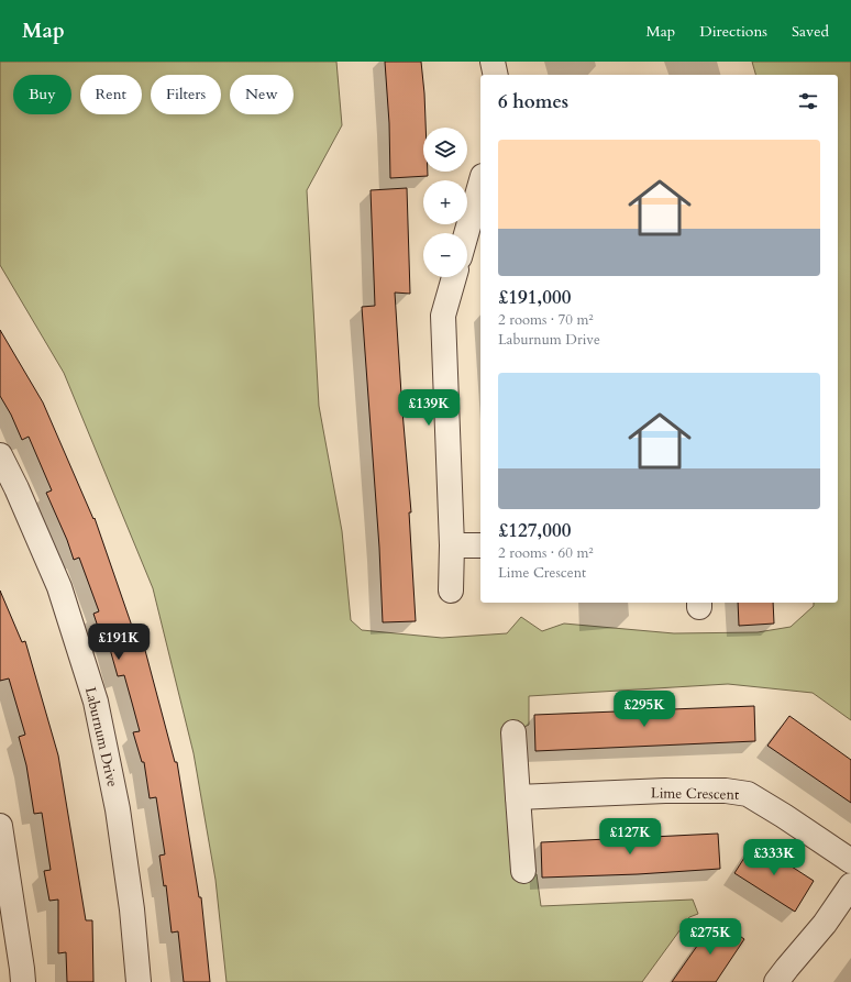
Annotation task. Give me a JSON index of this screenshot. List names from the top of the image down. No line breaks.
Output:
{"streets":{"street":["Laburnum Drive","Lime Crescent"]},"page":{"header":"Map","nav":["Map","Directions","Saved"],"chip":["Buy","Rent","Filters","New"],"heading":"6 homes","map_buttons":["+","−"],"list":[{"name":"£191,000","note":"2 rooms · 70 m² · Laburnum Drive"},{"name":"£127,000","note":"2 rooms · 60 m² · Lime Crescent"}],"price":["£139K","£191K","£295K","£127K","£333K","£275K"]}}
